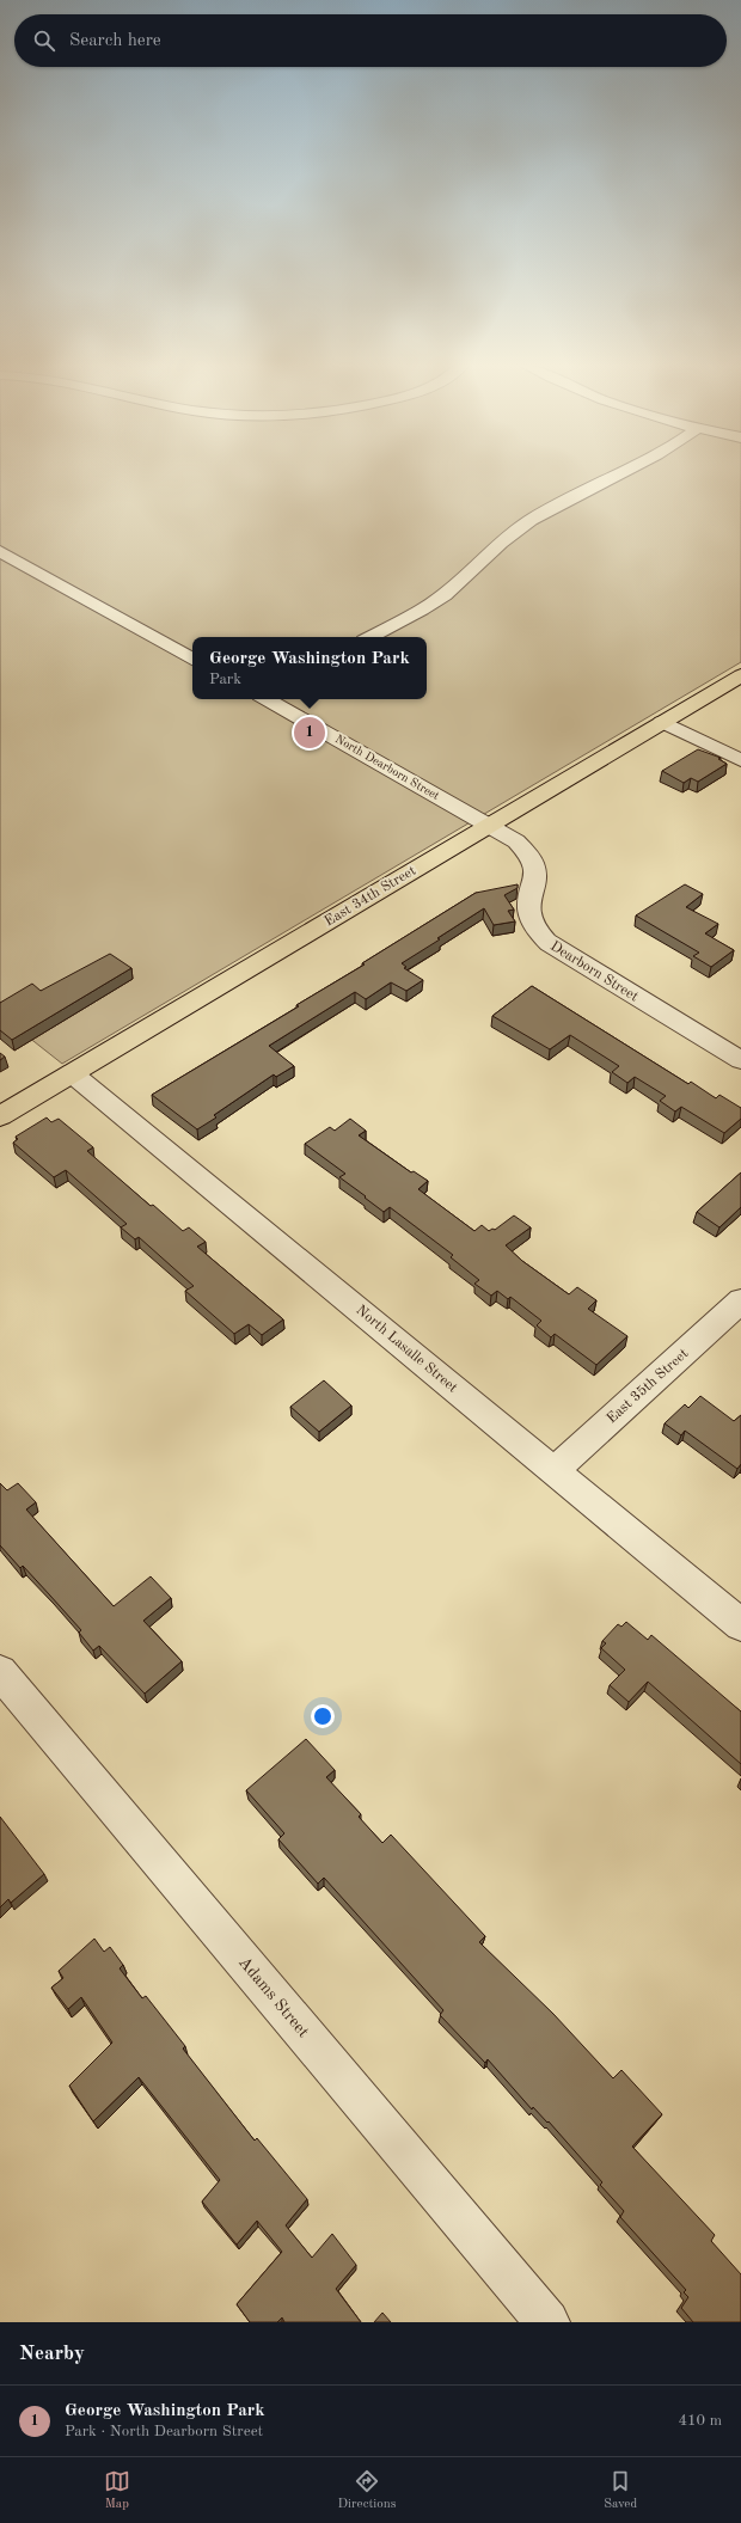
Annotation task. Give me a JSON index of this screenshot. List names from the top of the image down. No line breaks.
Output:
{"streets":{"main road":["East 34th Street"],"street":["North Dearborn Street","Dearborn Street","North Lasalle Street","East 35th Street","Adams Street"]},"crossings":[["North Dearborn Street","East 34th Street"],["North Dearborn Street","Dearborn Street"],["East 34th Street","Dearborn Street"],["East 34th Street","North Lasalle Street"],["North Lasalle Street","East 35th Street"]],"page":{"search":"Search here","popup":["George Washington Park","Park"],"pins":"1","heading":"Nearby","list":[{"mark":"1","name":"George Washington Park","note":"Park · North Dearborn Street","value":"410 m"}],"nav":["Map","Directions","Saved"]}}
